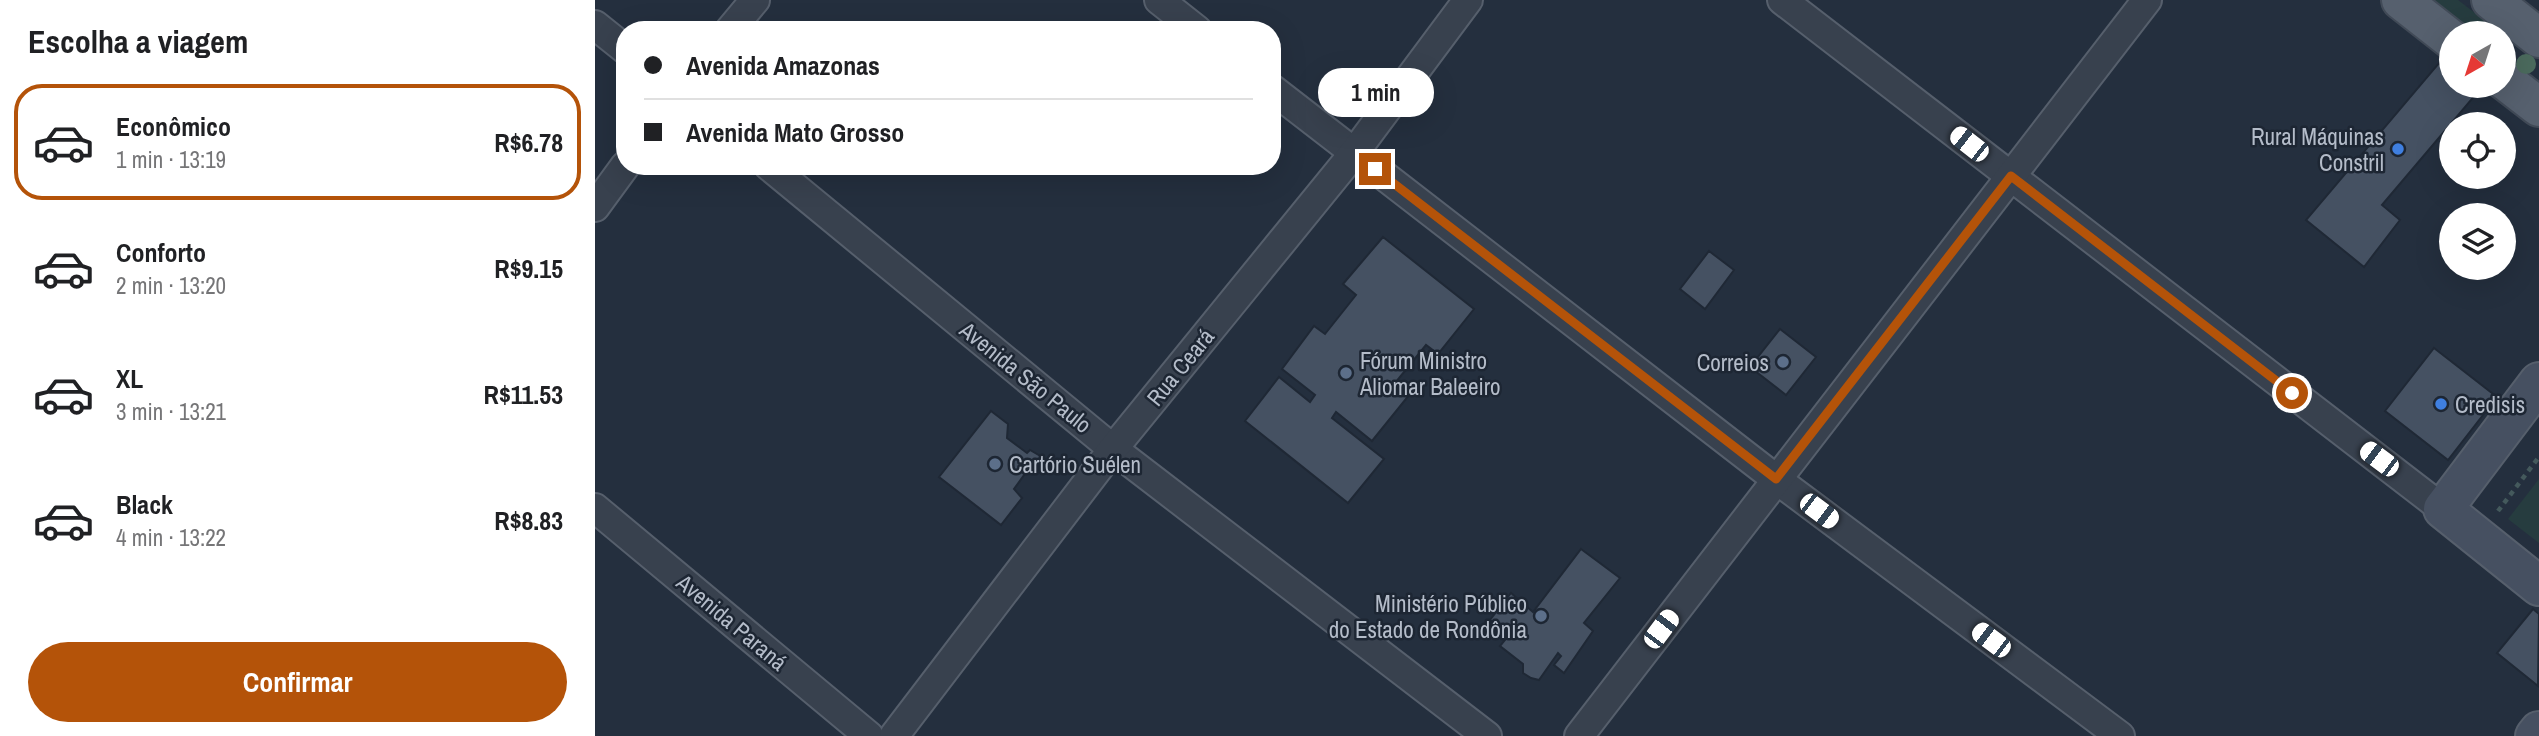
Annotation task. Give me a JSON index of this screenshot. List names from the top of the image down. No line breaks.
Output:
{"streets":{"street":["Rua Ceará","Avenida São Paulo","Avenida Paraná"]},"crossings":[["Rua Ceará","Avenida São Paulo"]],"places":["Rural Máquinas Constril","Correios","Fórum Ministro Aliomar Baleeiro","Credisis","Cartório Suélen","Ministério Público do Estado de Rondônia"],"north":"bottom left","page":{"heading":"Escolha a viagem","banner":["Avenida Amazonas","Avenida Mato Grosso"],"bubble":"1 min","list":[{"name":"Econômico","note":"1 min · 13:19","value":"R$6.78"},{"name":"Conforto","note":"2 min · 13:20","value":"R$9.15"},{"name":"XL","note":"3 min · 13:21","value":"R$11.53"},{"name":"Black","note":"4 min · 13:22","value":"R$8.83"}],"buttons":"Confirmar"}}
